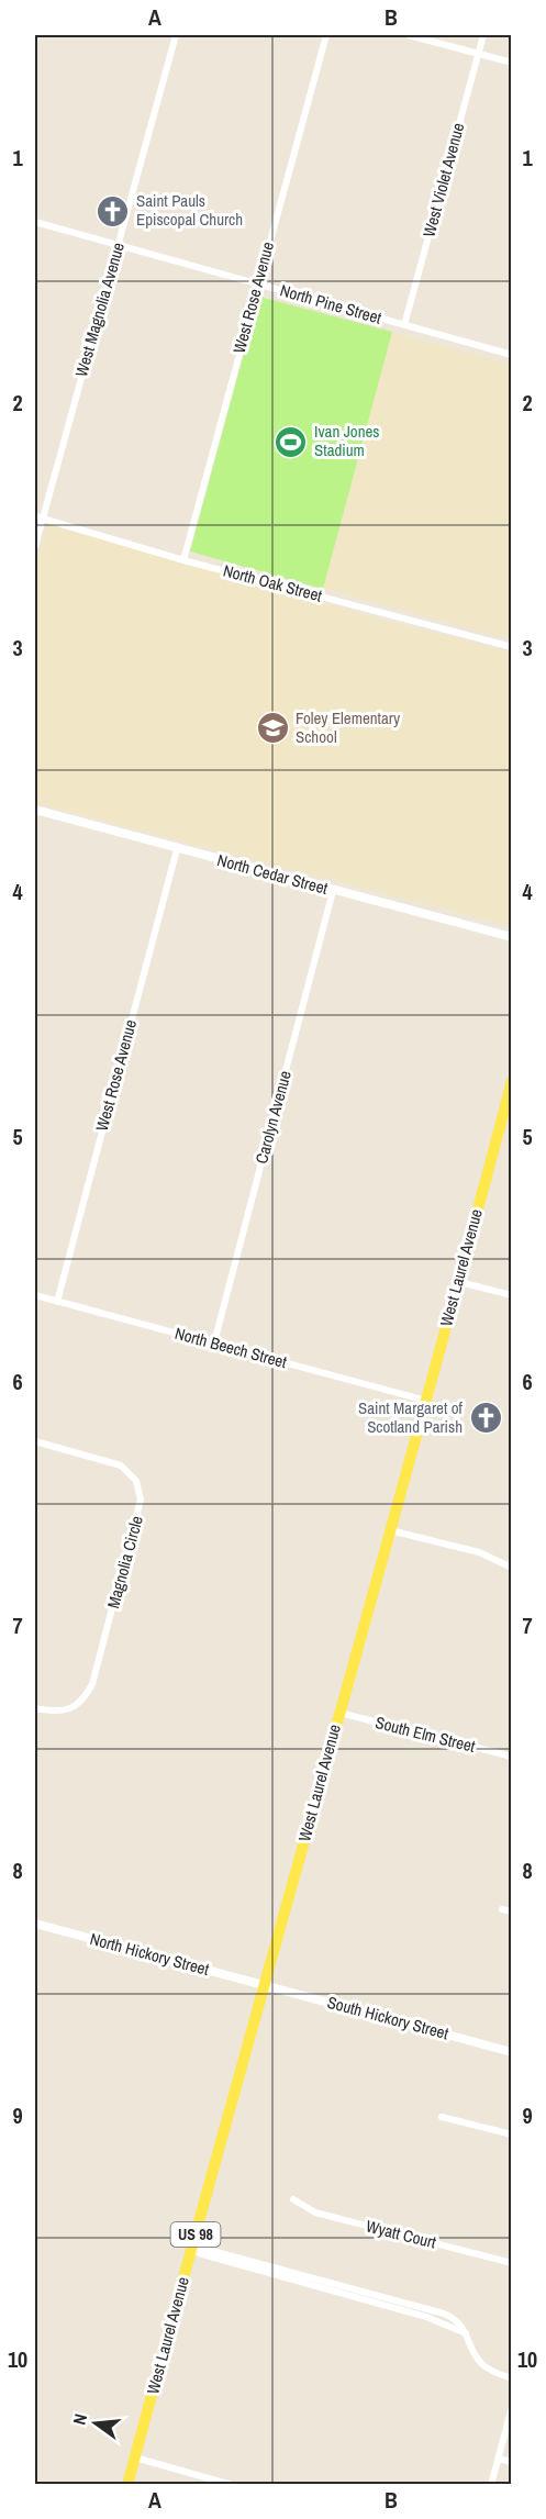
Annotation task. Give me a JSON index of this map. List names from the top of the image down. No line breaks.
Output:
{"streets":{"main road":["West Laurel Avenue","US 98"],"street":["West Violet Avenue","West Rose Avenue","North Pine Street","West Magnolia Avenue","North Oak Street","North Cedar Street","Carolyn Avenue","North Beech Street","Magnolia Circle","South Elm Street","North Hickory Street","South Hickory Street","Wyatt Court"]},"crossings":[["West Violet Avenue","North Pine Street"],["West Rose Avenue","North Pine Street"],["West Rose Avenue","North Oak Street"],["West Rose Avenue","North Cedar Street"],["West Rose Avenue","North Beech Street"],["North Pine Street","West Magnolia Avenue"],["West Magnolia Avenue","North Oak Street"],["North Cedar Street","Carolyn Avenue"],["Carolyn Avenue","North Beech Street"],["West Laurel Avenue","North Beech Street"],["West Laurel Avenue","South Elm Street"],["West Laurel Avenue","North Hickory Street"],["West Laurel Avenue","South Hickory Street"],["North Hickory Street","South Hickory Street"]],"places":{"church":["Saint Pauls Episcopal Church","Saint Margaret of Scotland Parish"],"sports":["Ivan Jones Stadium"],"school or university":["Foley Elementary School"]},"north":"left","grid":{"columns":["A","B"],"rows":["1","2","3","4","5","6","7","8","9","10"]}}
